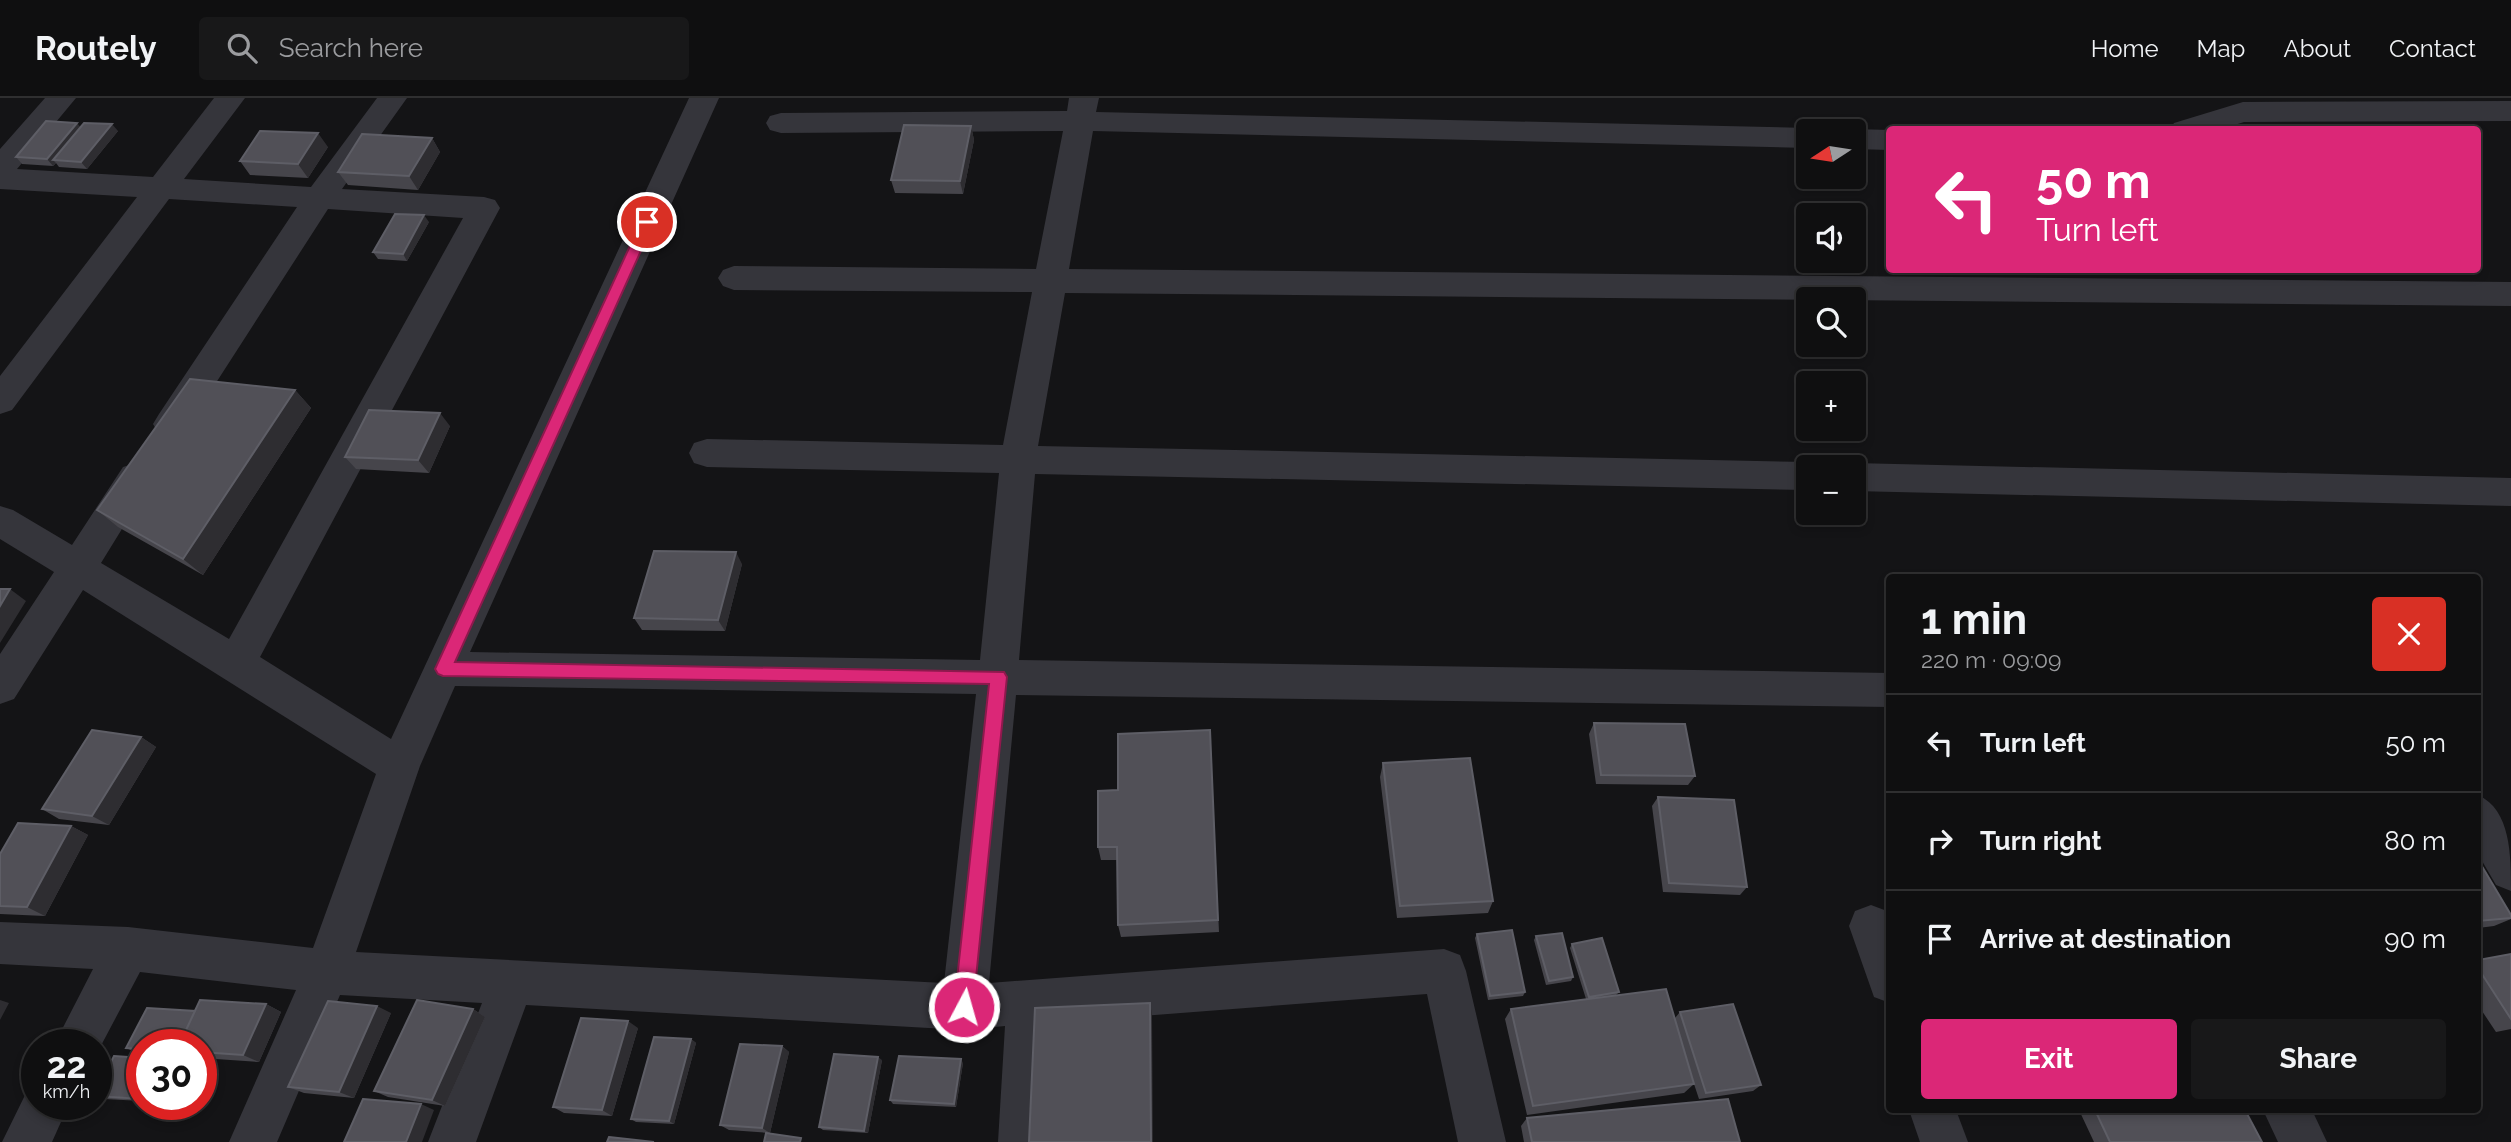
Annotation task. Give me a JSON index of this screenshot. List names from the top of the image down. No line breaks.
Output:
{"north":"left","page":{"header":"Routely","search":"Search here","nav":["Home","Map","About","Contact"],"map_buttons":["+","−"],"turn":["50 m","Turn left"],"heading":["1 min","220 m · 09:09"],"list":[{"name":"Turn left","value":"50 m"},{"name":"Turn right","value":"80 m"},{"name":"Arrive at destination","value":"90 m"}],"buttons":["Exit","Share"],"speed":"22 km/h","limit":"30"}}
